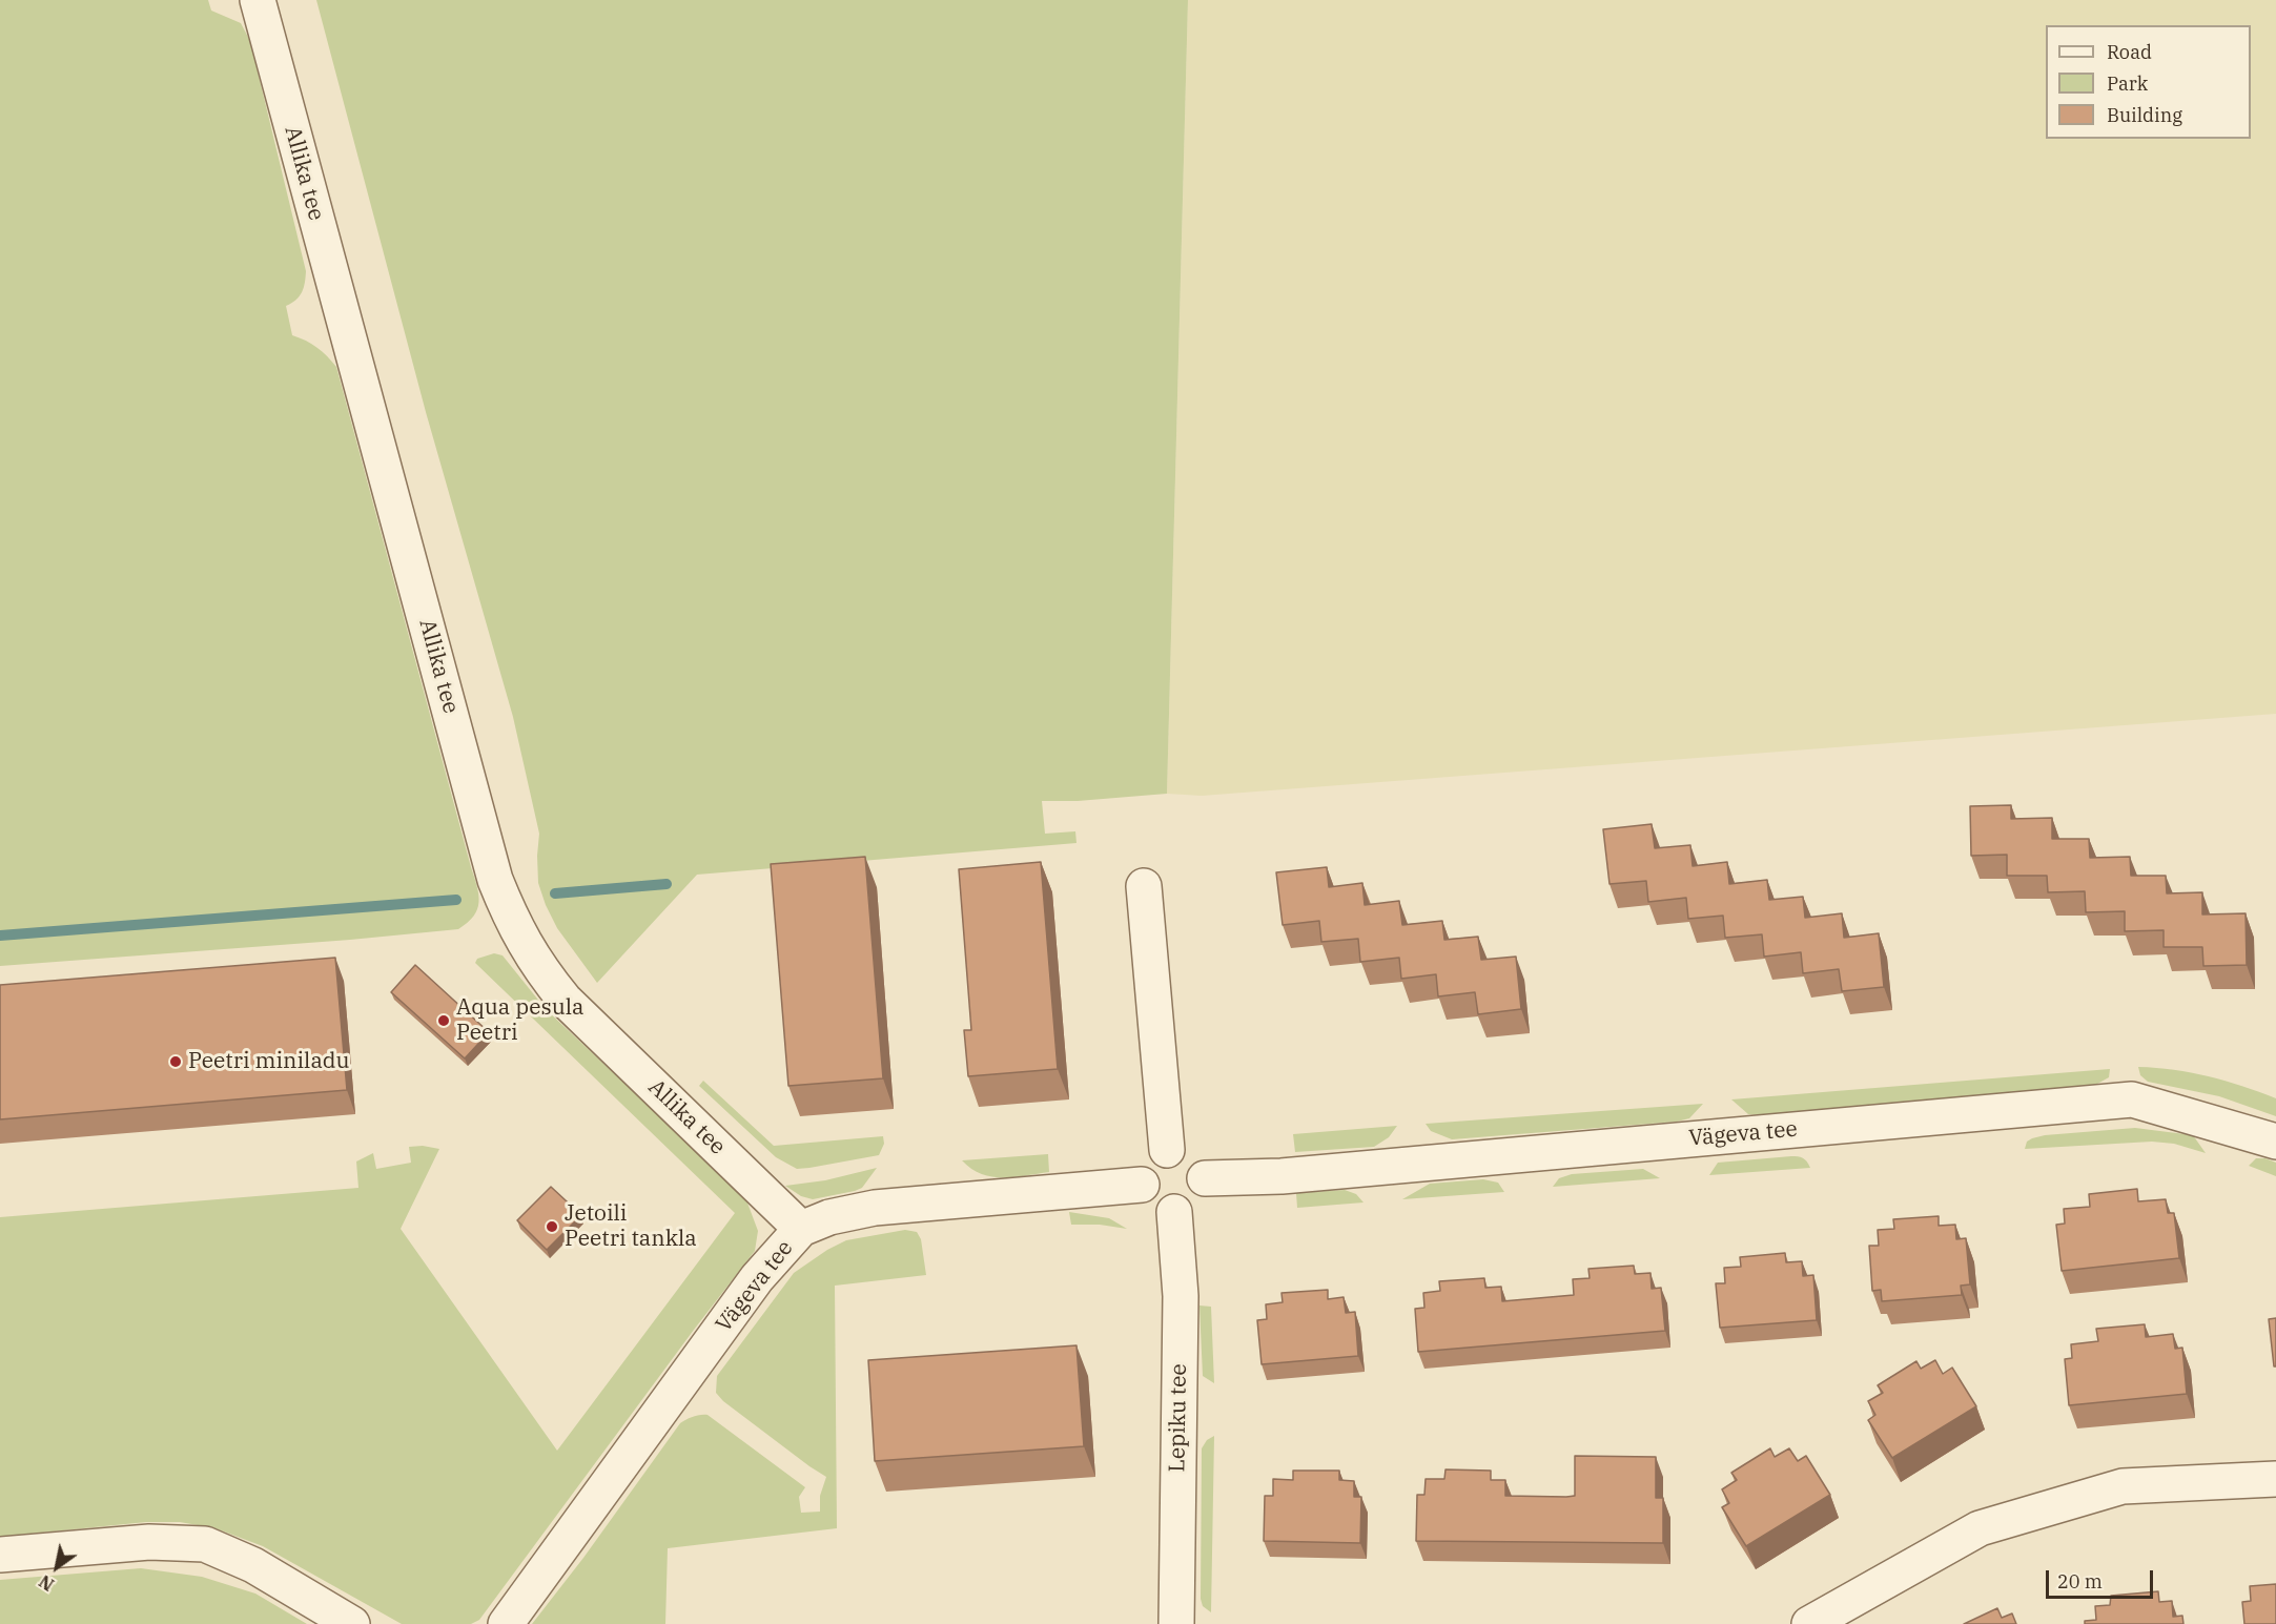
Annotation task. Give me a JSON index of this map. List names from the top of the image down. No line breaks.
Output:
{"streets":{"street":["Allika tee","Vägeva tee","Lepiku tee"]},"crossings":[["Allika tee","Vägeva tee"],["Vägeva tee","Lepiku tee"]],"places":["Aqua pesula Peetri","Peetri miniladu","Jetoili Peetri tankla"],"legend":["Road","Park","Building"],"scale_bar":"20 m","north":"bottom left"}
